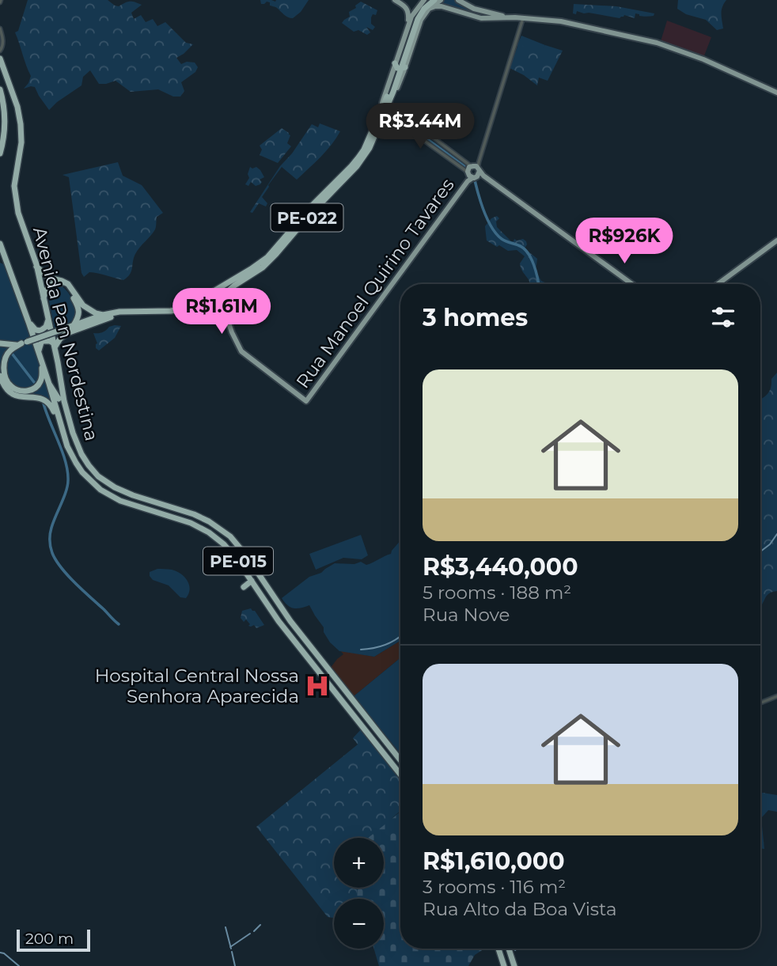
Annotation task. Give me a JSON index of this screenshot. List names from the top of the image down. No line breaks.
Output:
{"streets":{"highway":["PE-022","Avenida Pan Nordestina","PE-015"],"main road":["Rua Manoel Quirino Tavares"]},"crossings":[["Avenida Pan Nordestina","PE-015"]],"places":{"hospital":["Hospital Central Nossa Senhora Aparecida"]},"scale_bar":"200 m","page":{"price":["R$3.44M","R$926K","R$1.61M"],"heading":"3 homes","list":[{"name":"R$3,440,000","note":"5 rooms · 188 m² · Rua Nove"},{"name":"R$1,610,000","note":"3 rooms · 116 m² · Rua Alto da Boa Vista"}],"map_buttons":["+","−"],"scale":"200 m"}}
